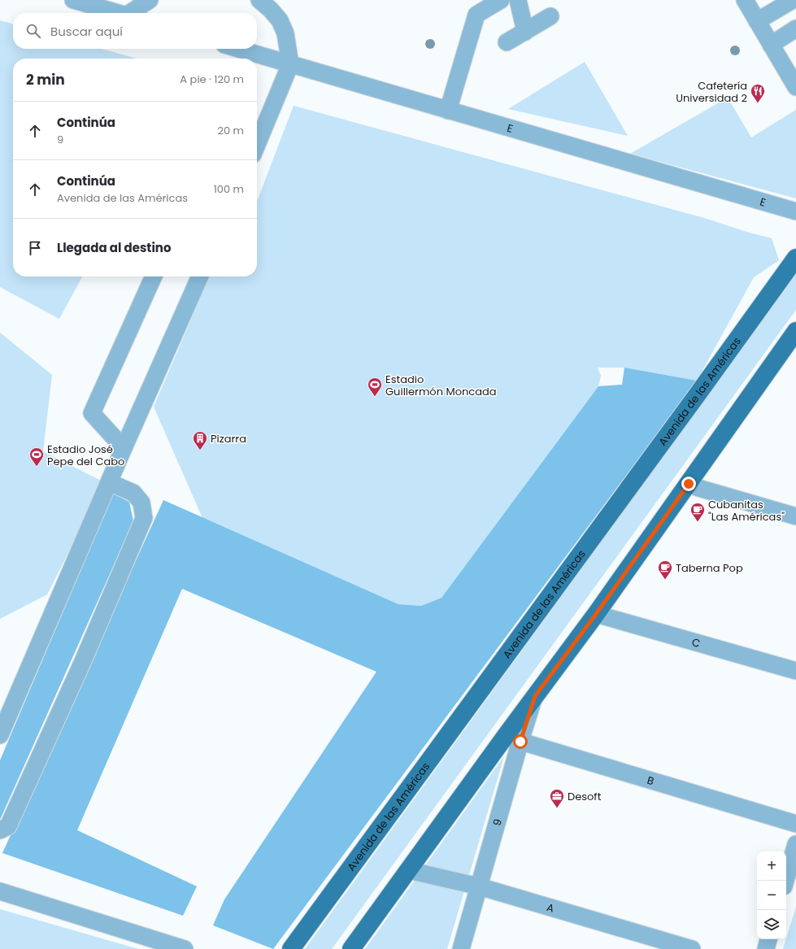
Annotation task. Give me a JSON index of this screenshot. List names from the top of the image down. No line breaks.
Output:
{"streets":{"main road":["Avenida de las Américas"],"street":["E","C","B","9","A"]},"crossings":[["B","9"],["9","A"]],"places":{"restaurant":["Cafetería Universidad 2"],"sports":["Estadio Guillermón Moncada","Estadio José Pepe del Cabo"],"building":["Pizarra"],"cafe":["Cubanitas \"Las Américas\"","Taberna Pop"],"office":["Desoft"]},"page":{"search":"Buscar aquí","heading":["2 min","A pie · 120 m"],"list":[["Continúa","9","20 m"],["Continúa","Avenida de las Américas","100 m"],"Llegada al destino"],"map_buttons":["+","−"]}}
